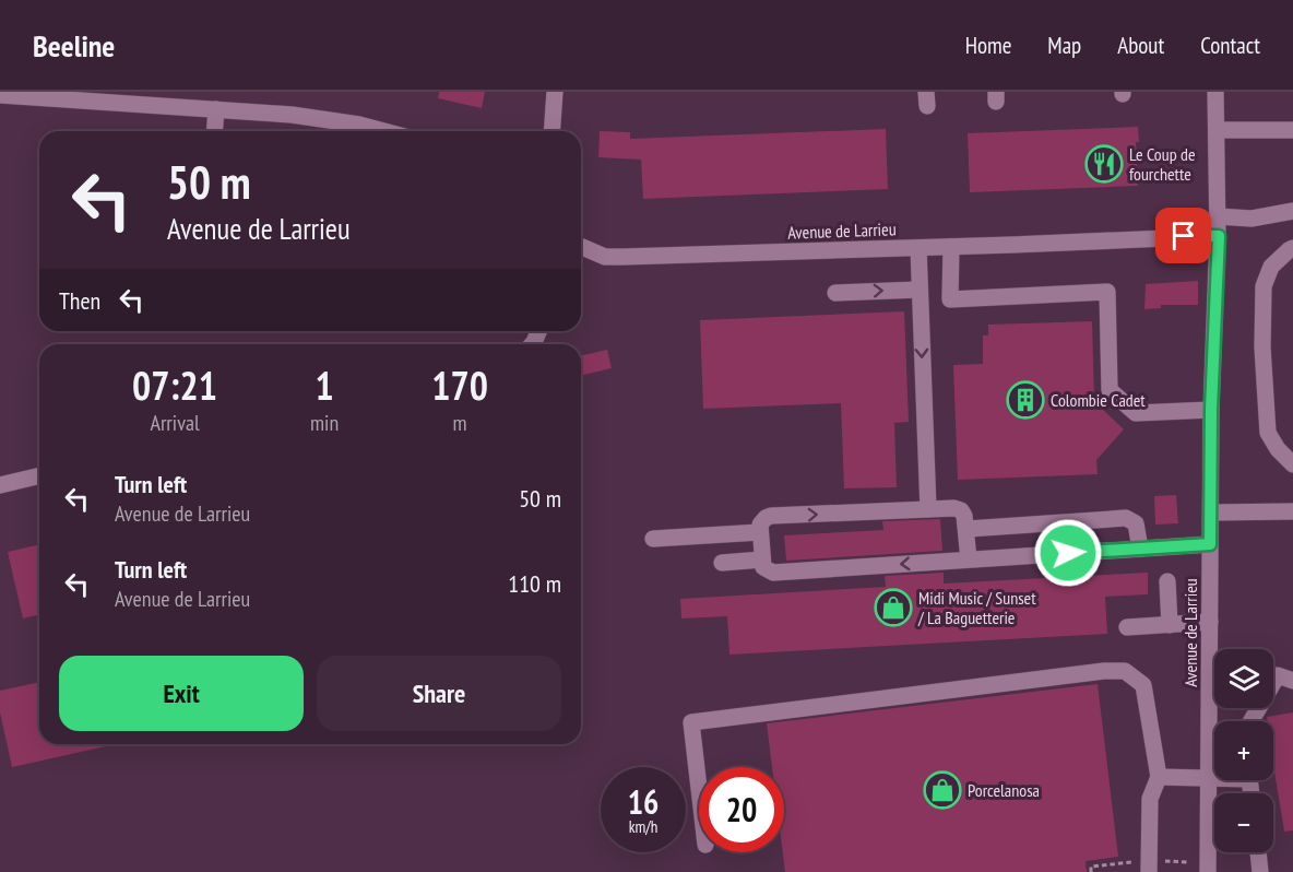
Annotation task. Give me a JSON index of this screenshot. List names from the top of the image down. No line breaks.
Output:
{"streets":{"street":["Avenue de Larrieu"]},"places":{"restaurant":["Le Coup de fourchette"],"building":["Colombie Cadet"],"shop":["Midi Music / Sunset / La Baguetterie","Porcelanosa"]},"page":{"header":"Beeline","nav":["Home","Map","About","Contact"],"turn":["50 m","Avenue de Larrieu"],"then":"Then","eta":["07:21","Arrival","1","min","170","m"],"list":[{"name":"Turn left","note":"Avenue de Larrieu","value":"50 m"},{"name":"Turn left","note":"Avenue de Larrieu","value":"110 m"}],"buttons":["Exit","Share"],"map_buttons":["+","−"],"speed":"16 km/h","limit":"20"}}
